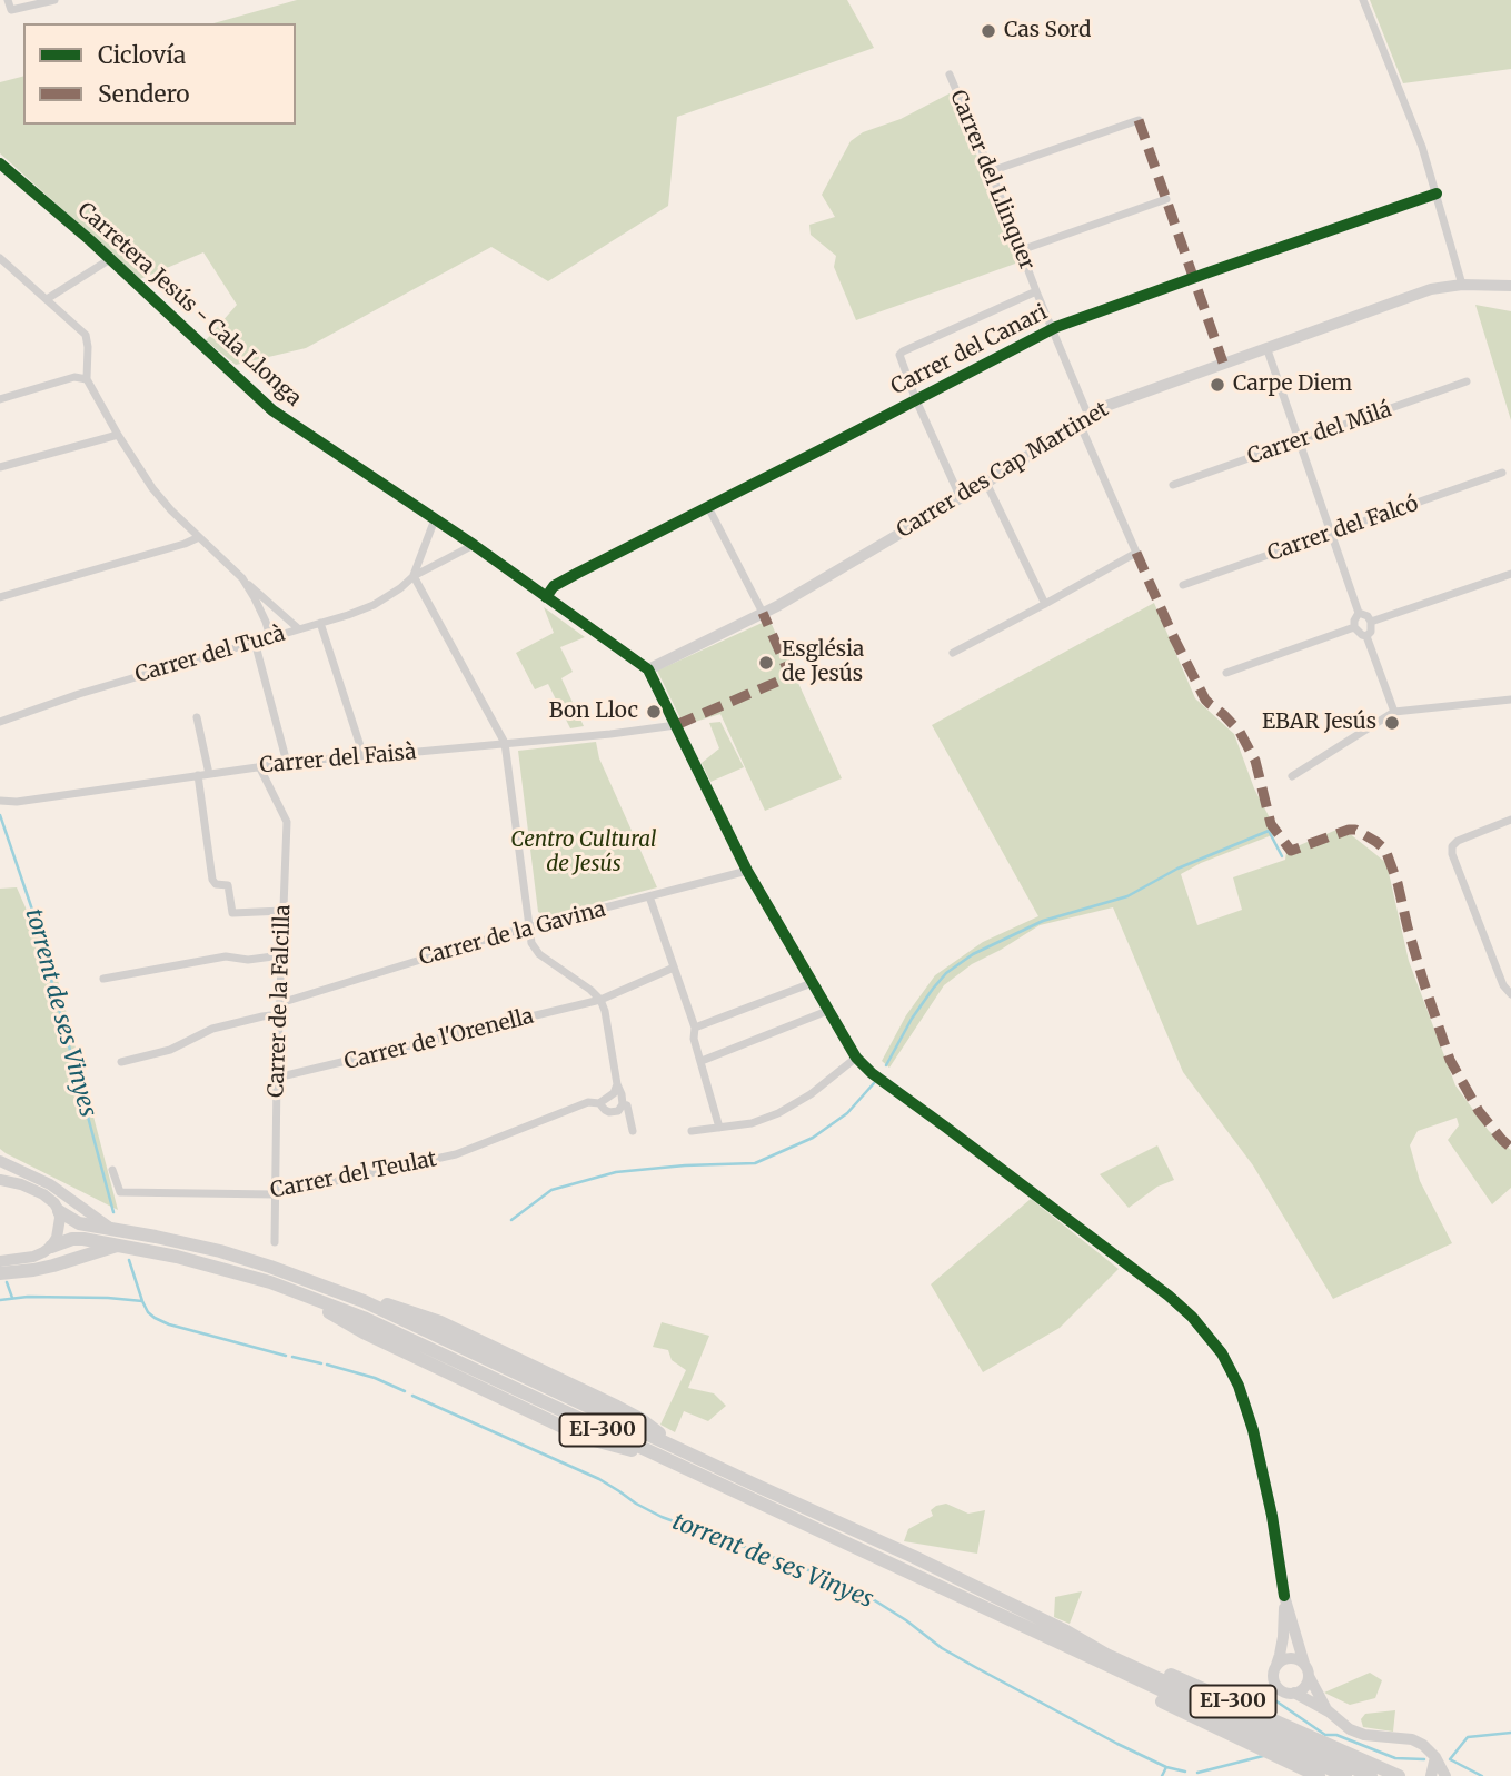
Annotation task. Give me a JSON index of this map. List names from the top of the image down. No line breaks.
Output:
{"streets":{"highway":["EI-300"],"street":["Carrer del Llinquer","Carretera Jesús - Cala Llonga","Carrer del Canari","Carrer del Milá","Carrer des Cap Martinet","Carrer del Falcó","Carrer del Tucà","Carrer del Faisà","Carrer de la Gavina","Carrer de la Falcilla","Carrer de l'Orenella","Carrer del Teulat"]},"crossings":[["Carrer del Llinquer","Carrer del Canari"],["Carrer del Llinquer","Carrer des Cap Martinet"],["Carretera Jesús - Cala Llonga","Carrer del Canari"],["Carretera Jesús - Cala Llonga","Carrer des Cap Martinet"],["Carretera Jesús - Cala Llonga","Carrer del Tucà"],["Carrer del Faisà","Carrer de la Falcilla"],["Carrer de la Gavina","Carrer de la Falcilla"],["Carrer de la Falcilla","Carrer de l'Orenella"],["Carrer de la Falcilla","Carrer del Teulat"]],"water":["torrent de ses Vinyes"],"parks":["Centro Cultural de Jesús"],"places":["Cas Sord","Carpe Diem","Església de Jesús","Bon Lloc","EBAR Jesús"],"legend":["Ciclovía","Sendero"]}
